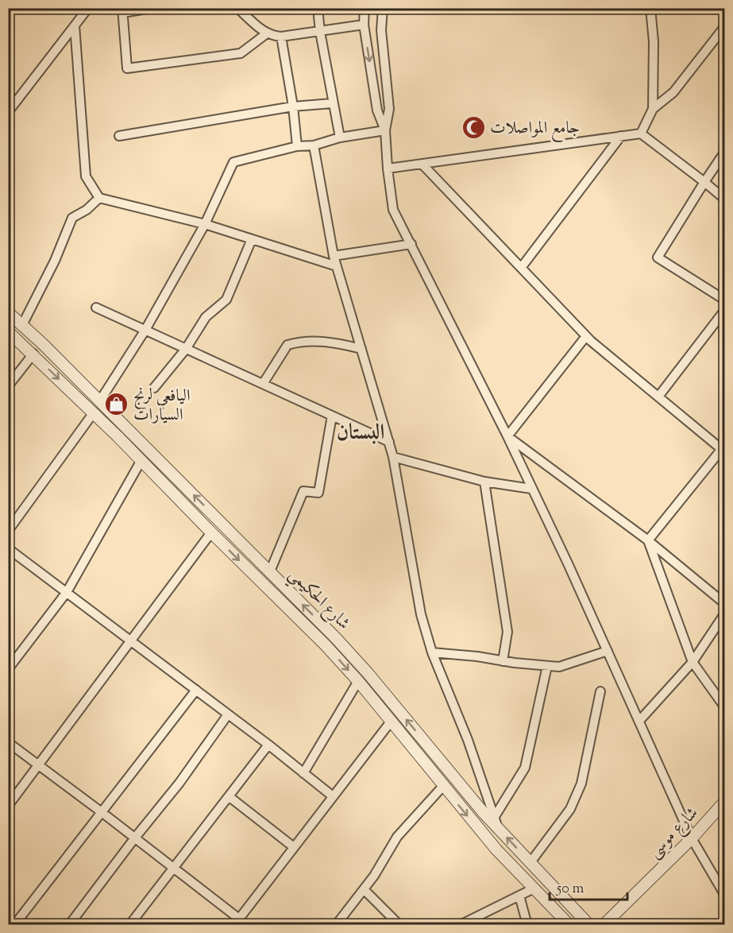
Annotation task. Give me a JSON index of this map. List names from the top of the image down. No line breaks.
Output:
{"streets":{"street":["شارع الحكيمي","شارع موسى"]},"districts":["البستان"],"places":{"mosque":["جامع المواصلات"],"shop":["اليافعي لرنج السيارات"]},"scale_bar":"50 m"}
